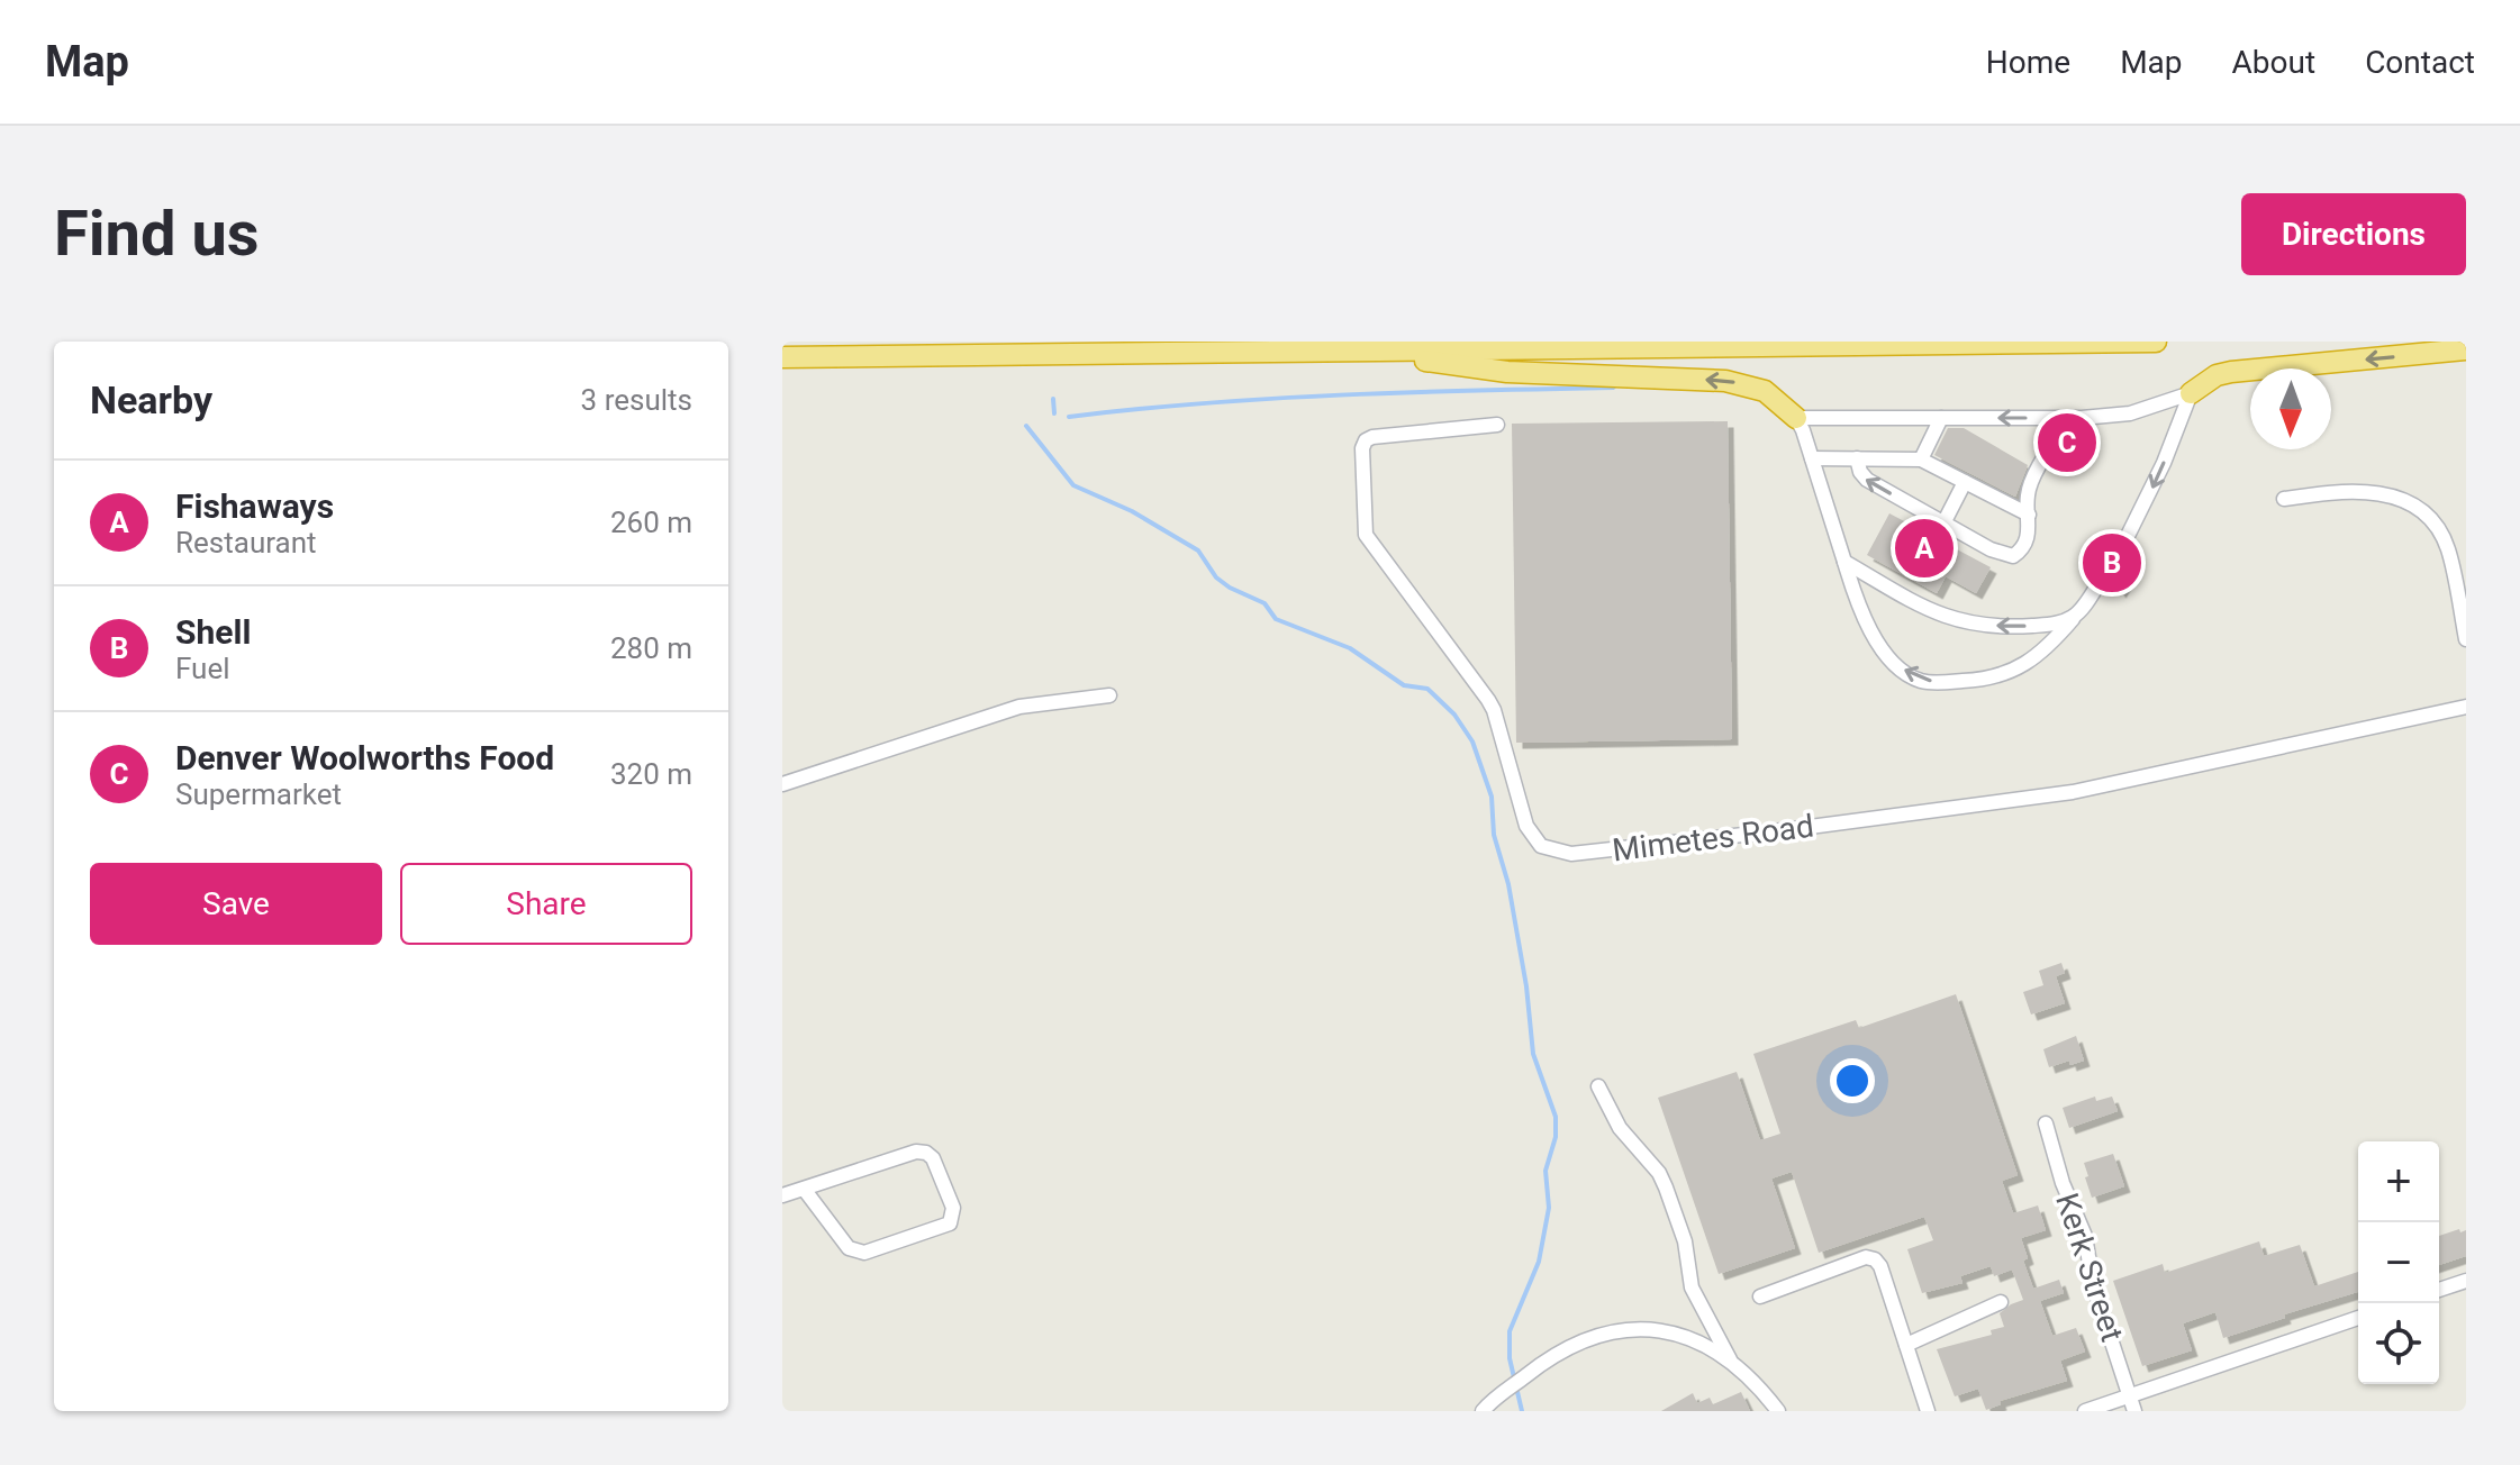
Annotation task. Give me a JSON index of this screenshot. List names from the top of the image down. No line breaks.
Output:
{"streets":{"street":["Mimetes Road","Kerk Street"]},"north":"bottom","page":{"header":"Map","nav":["Home","Map","About","Contact"],"buttons":["Directions",["Save","Share"]],"title":"Find us","heading":["Nearby","3 results"],"pins":["C","A","B"],"list":[{"mark":"A","name":"Fishaways","note":"Restaurant","value":"260 m"},{"mark":"B","name":"Shell","note":"Fuel","value":"280 m"},{"mark":"C","name":"Denver Woolworths Food","note":"Supermarket","value":"320 m"}],"map_buttons":["+","−"]}}
